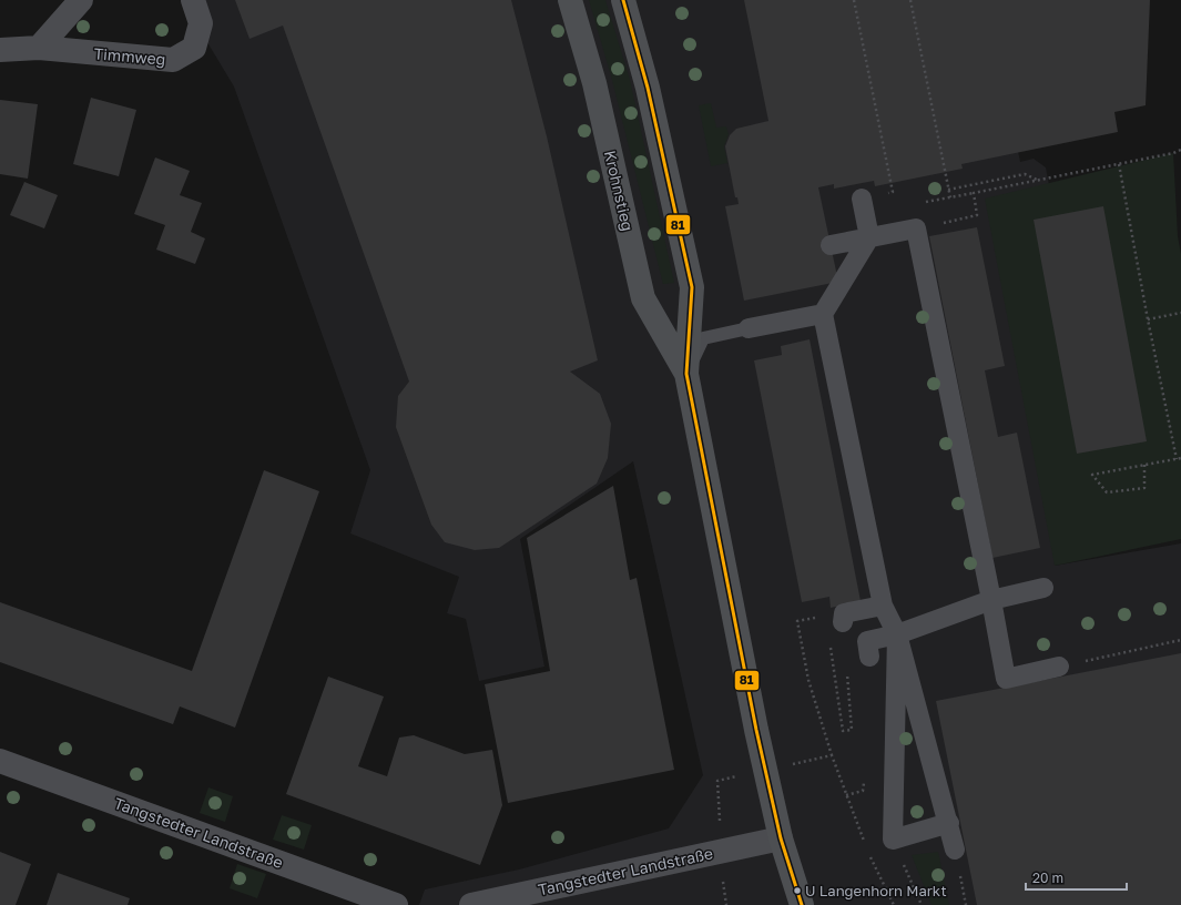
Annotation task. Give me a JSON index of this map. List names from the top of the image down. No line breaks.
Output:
{"streets":{"main road":["Krohnstieg"],"street":["Timmweg","Tangstedter Landstraße"]},"crossings":[["Krohnstieg","Tangstedter Landstraße"]],"places":["U Langenhorn Markt"],"lines":["transit line 81"],"scale_bar":"20 m"}
